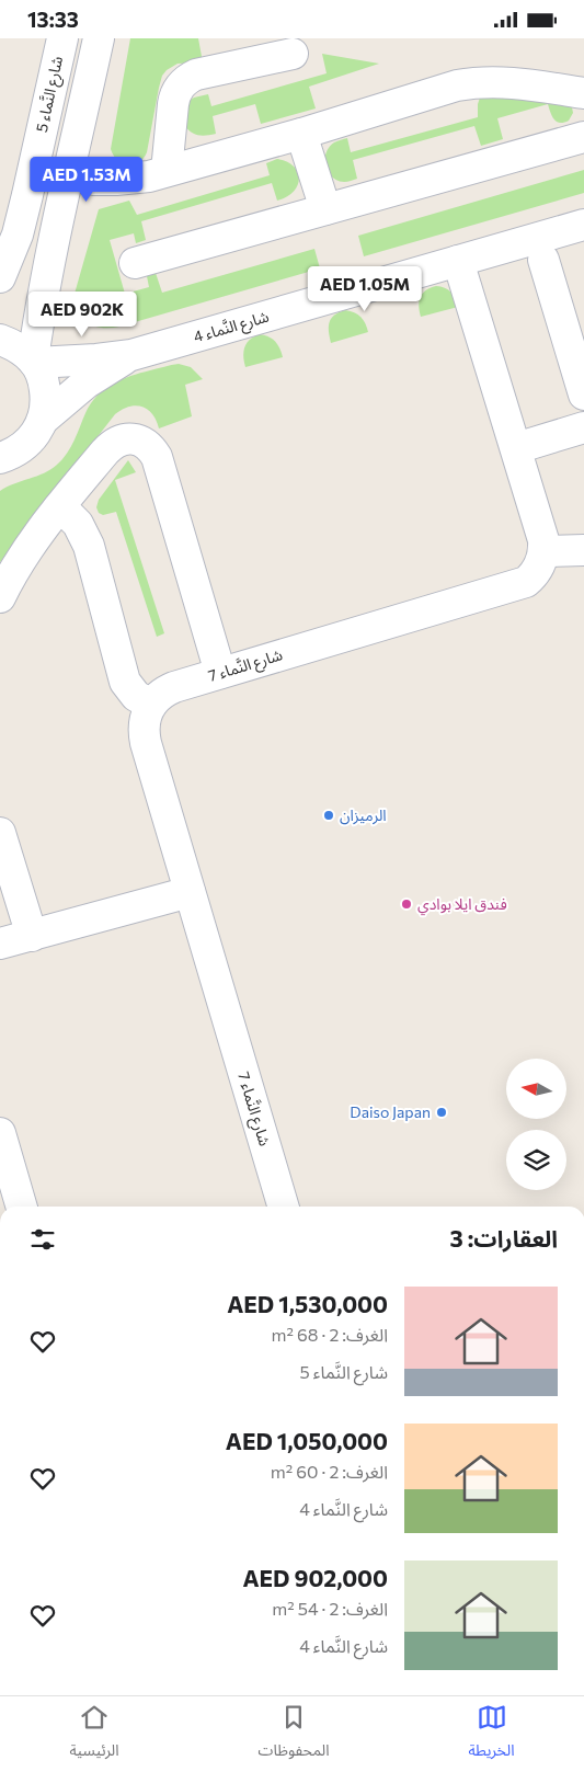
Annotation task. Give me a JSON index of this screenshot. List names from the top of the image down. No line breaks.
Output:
{"streets":{"street":["شارع النَّماء 5","شارع النَّماء 4","شارع النَّماء 7"]},"places":["الرميزان","فندق ايلا بوادي","Daiso Japan"],"north":"left","page":{"status":"13:33","price":["AED 1.53M","AED 1.05M","AED 902K"],"heading":"العقارات: 3","list":[{"name":"AED 1,530,000","note":"الغرف: 2 · 68 m² · شارع النَّماء 5"},{"name":"AED 1,050,000","note":"الغرف: 2 · 60 m² · شارع النَّماء 4"},{"name":"AED 902,000","note":"الغرف: 2 · 54 m² · شارع النَّماء 4"}],"tabs":["الخريطة","المحفوظات","الرئيسية"]}}
